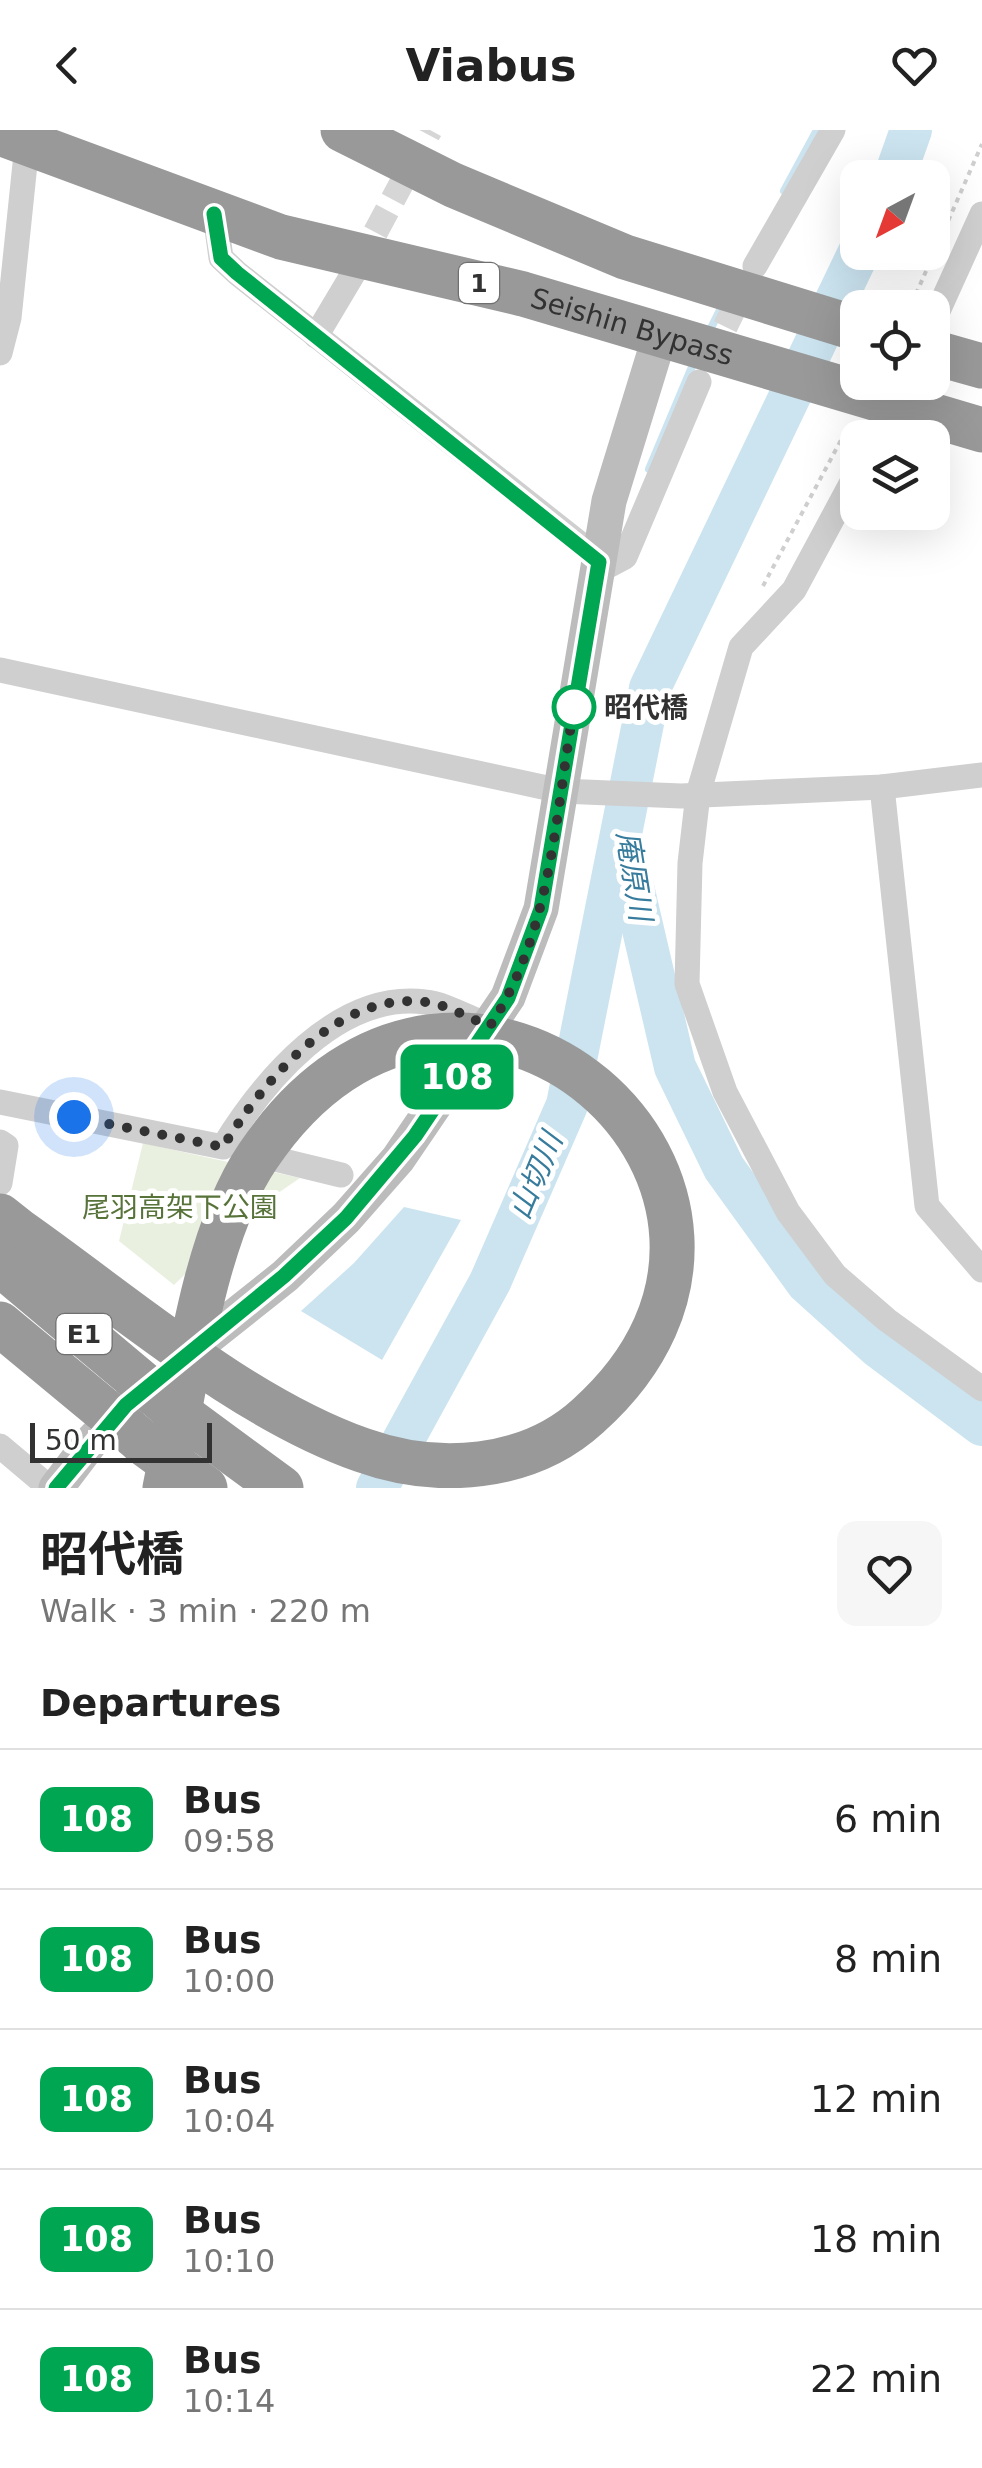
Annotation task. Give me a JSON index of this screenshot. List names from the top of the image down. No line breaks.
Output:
{"streets":{"highway":["1","Seishin Bypass","E1"]},"water":["庵原川","山切川"],"parks":["尾羽高架下公園"],"places":["昭代橋"],"lines":["bus line 108"],"scale_bar":"50 m","north":"bottom left","page":{"header":"Viabus","on_map":"108","scale":"50 m","heading":[["昭代橋","Walk · 3 min · 220 m"],"Departures"],"list":[{"mark":"108","name":"Bus","note":"09:58","value":"6 min"},{"mark":"108","name":"Bus","note":"10:00","value":"8 min"},{"mark":"108","name":"Bus","note":"10:04","value":"12 min"},{"mark":"108","name":"Bus","note":"10:10","value":"18 min"},{"mark":"108","name":"Bus","note":"10:14","value":"22 min"}]}}
